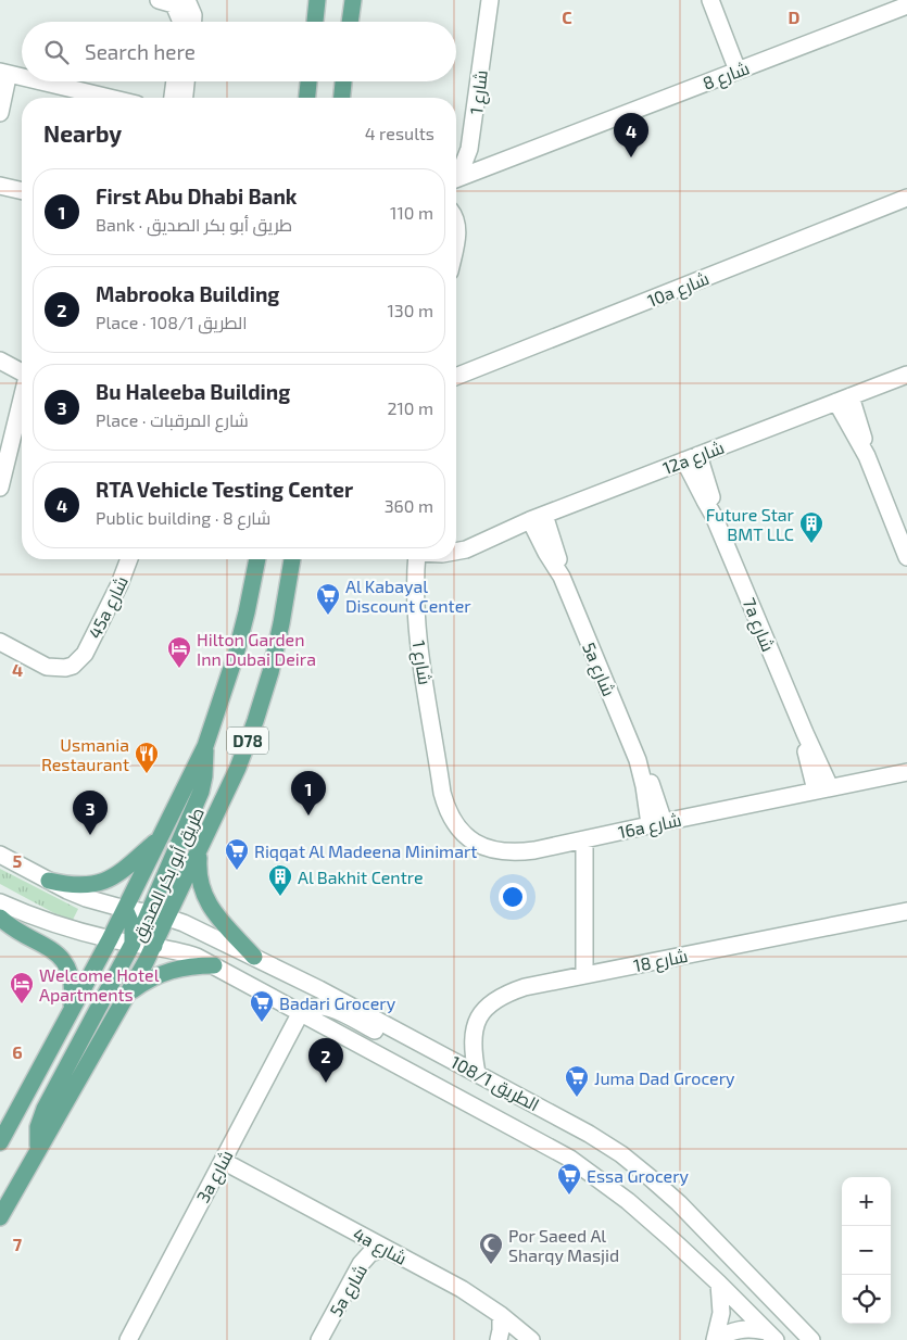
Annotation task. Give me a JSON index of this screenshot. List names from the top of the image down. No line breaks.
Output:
{"streets":{"main road":["D78","طريق أبو بكر الصديق"],"street":["شارع 8","شارع 1","10a شارع","12a شارع","45a شارع","7a شارع","5a شارع","16a شارع","شارع 18","108/1 الطريق","3a شارع","4a شارع"]},"crossings":[["شارع 1","16a شارع"],["12a شارع","7a شارع"],["12a شارع","5a شارع"],["7a شارع","16a شارع"],["5a شارع","16a شارع"],["5a شارع","4a شارع"],["طريق أبو بكر الصديق","108/1 الطريق"],["شارع 18","108/1 الطريق"],["108/1 الطريق","3a شارع"],["3a شارع","4a شارع"]],"places":{"building":["Future Star BMT LLC","Al Bakhit Centre"],"supermarket":["Al Kabayal Discount Center","Riqqat Al Madeena Minimart","Badari Grocery","Juma Dad Grocery","Essa Grocery"],"hotel":["Hilton Garden Inn Dubai Deira","Welcome Hotel Apartments"],"restaurant":["Usmania Restaurant"],"mosque":["Por Saeed Al Sharqy Masjid"]},"page":{"search":"Search here","heading":["Nearby","4 results"],"pins":["4","1","3","2"],"list":[{"mark":"1","name":"First Abu Dhabi Bank","note":"Bank · طريق أبو بكر الصديق","value":"110 m"},{"mark":"2","name":"Mabrooka Building","note":"Place · 108/1 الطريق","value":"130 m"},{"mark":"3","name":"Bu Haleeba Building","note":"Place · شارع المرقبات","value":"210 m"},{"mark":"4","name":"RTA Vehicle Testing Center","note":"Public building · شارع 8","value":"360 m"}],"map_buttons":["+","−"]},"grid":{"columns":["C","D"],"rows":["4","5","6","7"]}}
